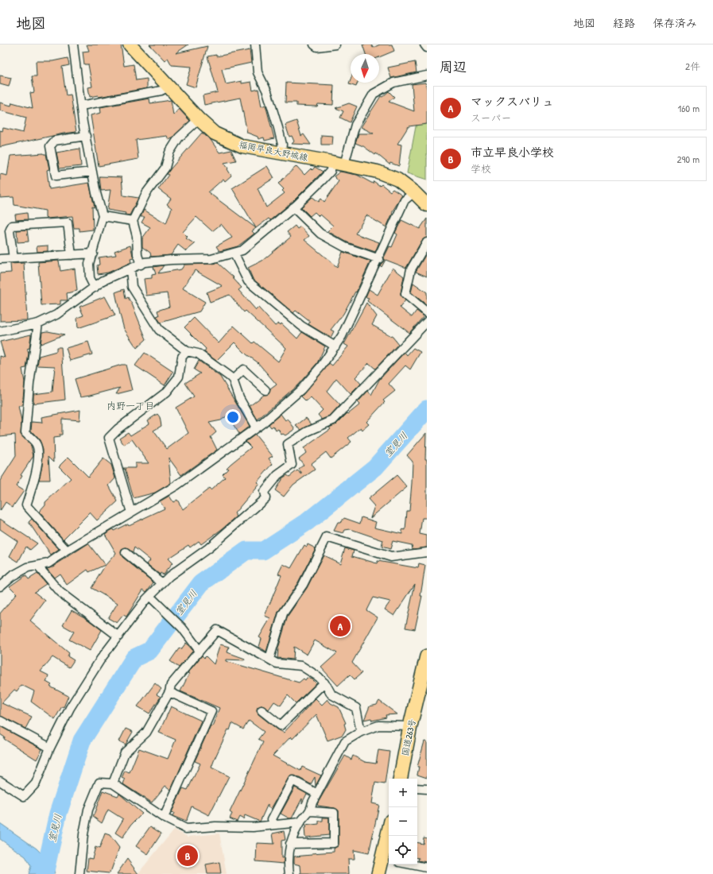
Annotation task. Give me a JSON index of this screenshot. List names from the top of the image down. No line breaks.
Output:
{"streets":{"highway":["国道263号"],"main road":["福岡早良大野城線"]},"districts":["内野一丁目"],"water":["室見川"],"north":"bottom","page":{"header":"地図","nav":["地図","経路","保存済み"],"heading":["周辺","2件"],"list":[{"mark":"A","name":"マックスバリュ","note":"スーパー","value":"160 m"},{"mark":"B","name":"市立早良小学校","note":"学校","value":"290 m"}],"pins":["A","B"],"map_buttons":["+","−"]}}
